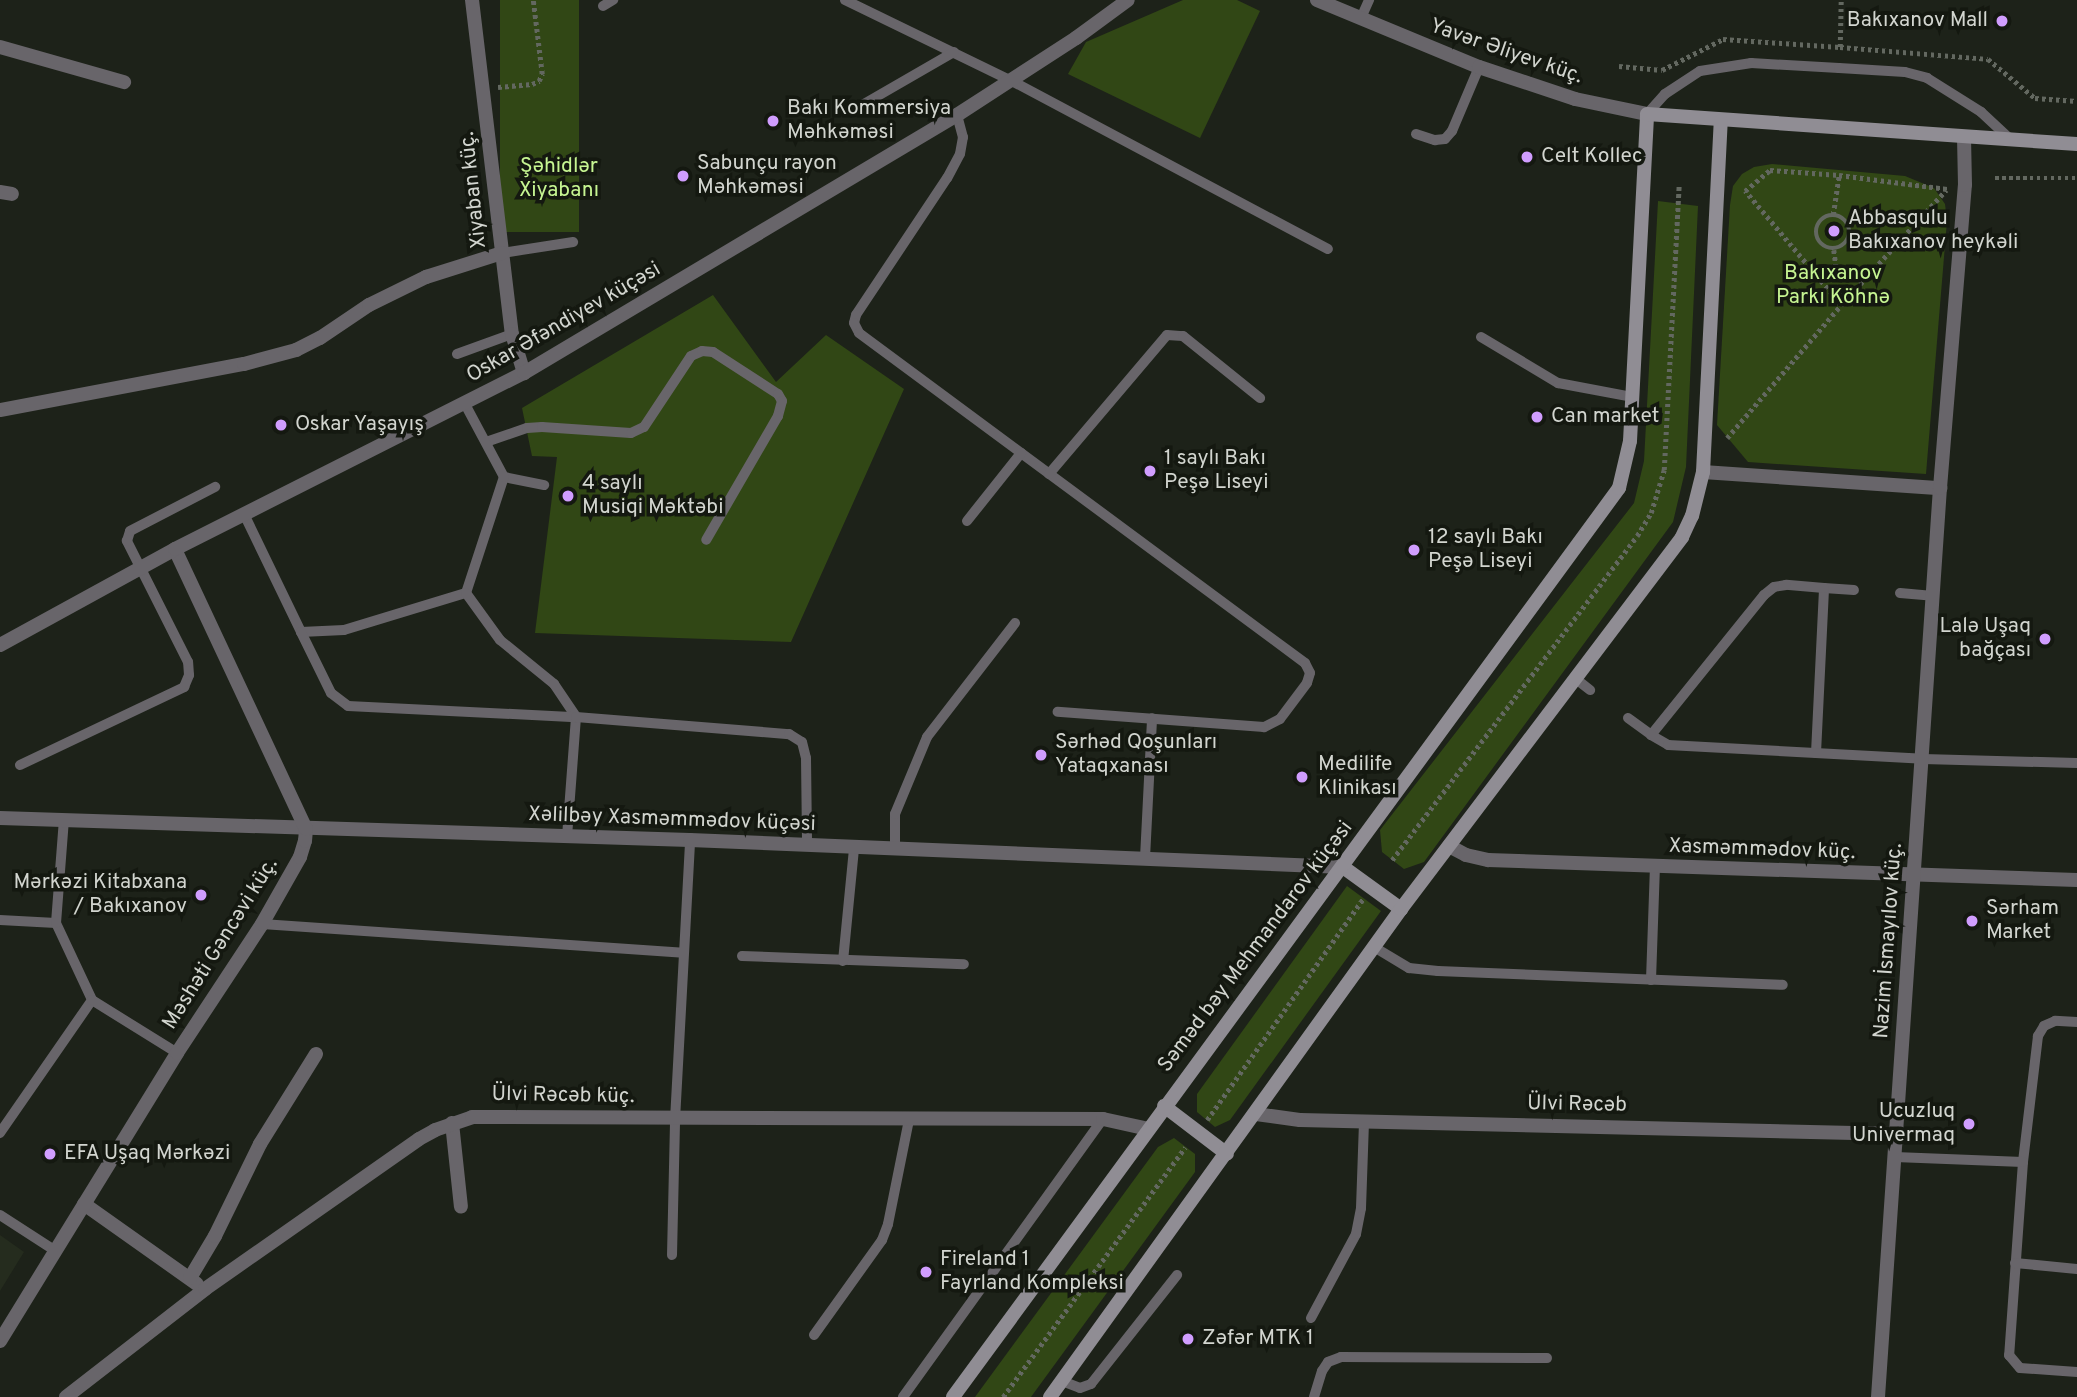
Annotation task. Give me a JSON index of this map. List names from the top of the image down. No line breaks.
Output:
{"streets":{"main road":["Səməd bəy Mehmandarov küçəsi"],"street":["Yavər Əliyev küç.","Xiyaban küç.","Oskar Əfəndiyev küçəsi","Xəlilbəy Xasməmmədov küçəsi","Xasməmmədov küç.","Nazim İsmayılov küç.","Məshəti Gəncəvi küç.","Ülvi Rəcəb küç.","Ülvi Rəcəb"]},"crossings":[["Yavər Əliyev küç.","Səməd bəy Mehmandarov küçəsi"],["Xiyaban küç.","Oskar Əfəndiyev küçəsi"],["Xəlilbəy Xasməmmədov küçəsi","Məshəti Gəncəvi küç."],["Xəlilbəy Xasməmmədov küçəsi","Səməd bəy Mehmandarov küçəsi"],["Xasməmmədov küç.","Nazim İsmayılov küç."],["Nazim İsmayılov küç.","Ülvi Rəcəb"],["Səməd bəy Mehmandarov küçəsi","Ülvi Rəcəb küç."]],"parks":["Şəhidlər Xiyabanı","Bakıxanov Parkı Köhnə"],"places":["Bakıxanov Mall","Bakı Kommersiya Məhkəməsi","Celt Kollec","Sabunçu rayon Məhkəməsi","Abbasqulu Bakıxanov heykəli","Can market","Oskar Yaşayış","1 saylı Bakı Peşə Liseyi","4 saylı Musiqi Məktəbi","12 saylı Bakı Peşə Liseyi","Lalə Uşaq bağçası","Sərhəd Qoşunları Yataqxanası","Medilife Klinikası","Mərkəzi Kitabxana / Bakıxanov","Sərham Market","Ucuzluq Univermaq","EFA Uşaq Mərkəzi","Fireland 1 Fayrland Kompleksi","Zəfər MTK 1"]}
